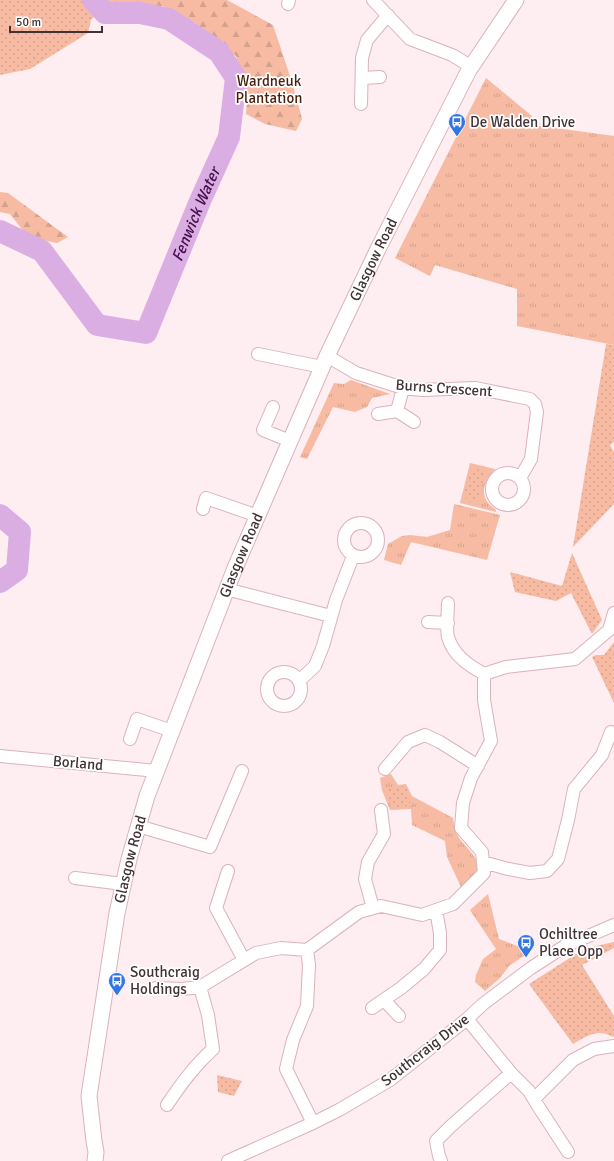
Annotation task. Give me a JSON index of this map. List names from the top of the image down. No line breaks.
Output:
{"streets":{"main road":["Glasgow Road"],"street":["Burns Crescent","Borland","Southcraig Drive"]},"crossings":[["Glasgow Road","Burns Crescent"],["Glasgow Road","Borland"]],"water":["Fenwick Water"],"parks":["Wardneuk Plantation"],"places":{"bus stop":["De Walden Drive","Ochiltree Place Opp","Southcraig Holdings"]},"scale_bar":"50 m"}
